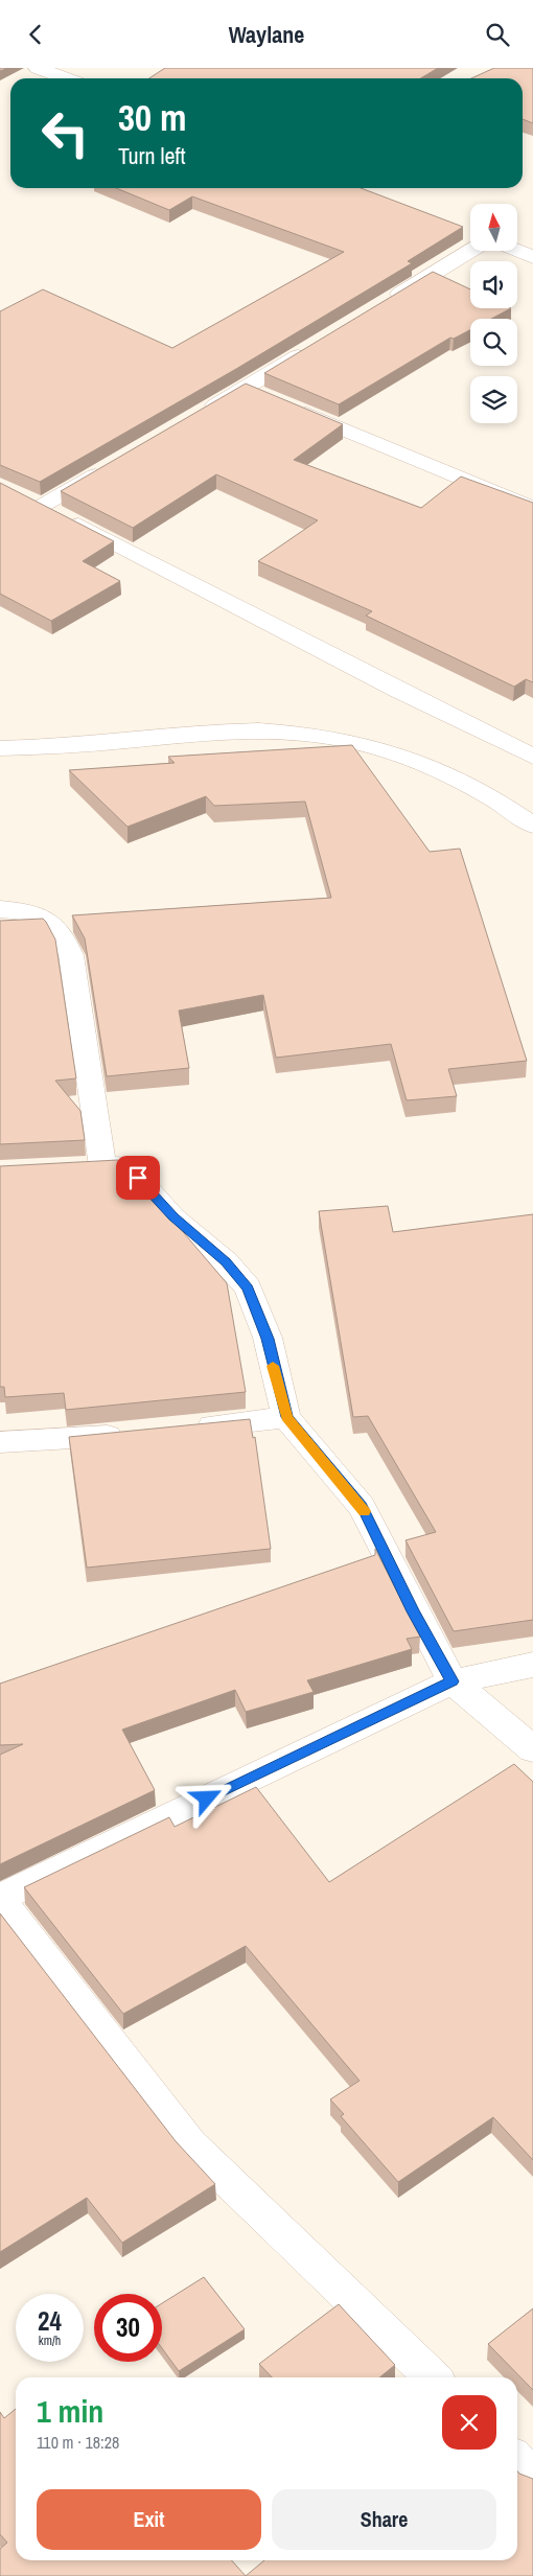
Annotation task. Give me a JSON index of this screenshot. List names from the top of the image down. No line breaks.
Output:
{"north":"top","page":{"header":"Waylane","turn":["30 m","Turn left"],"speed":"24 km/h","limit":"30","heading":["1 min","110 m · 18:28"],"buttons":["Exit","Share"]}}
